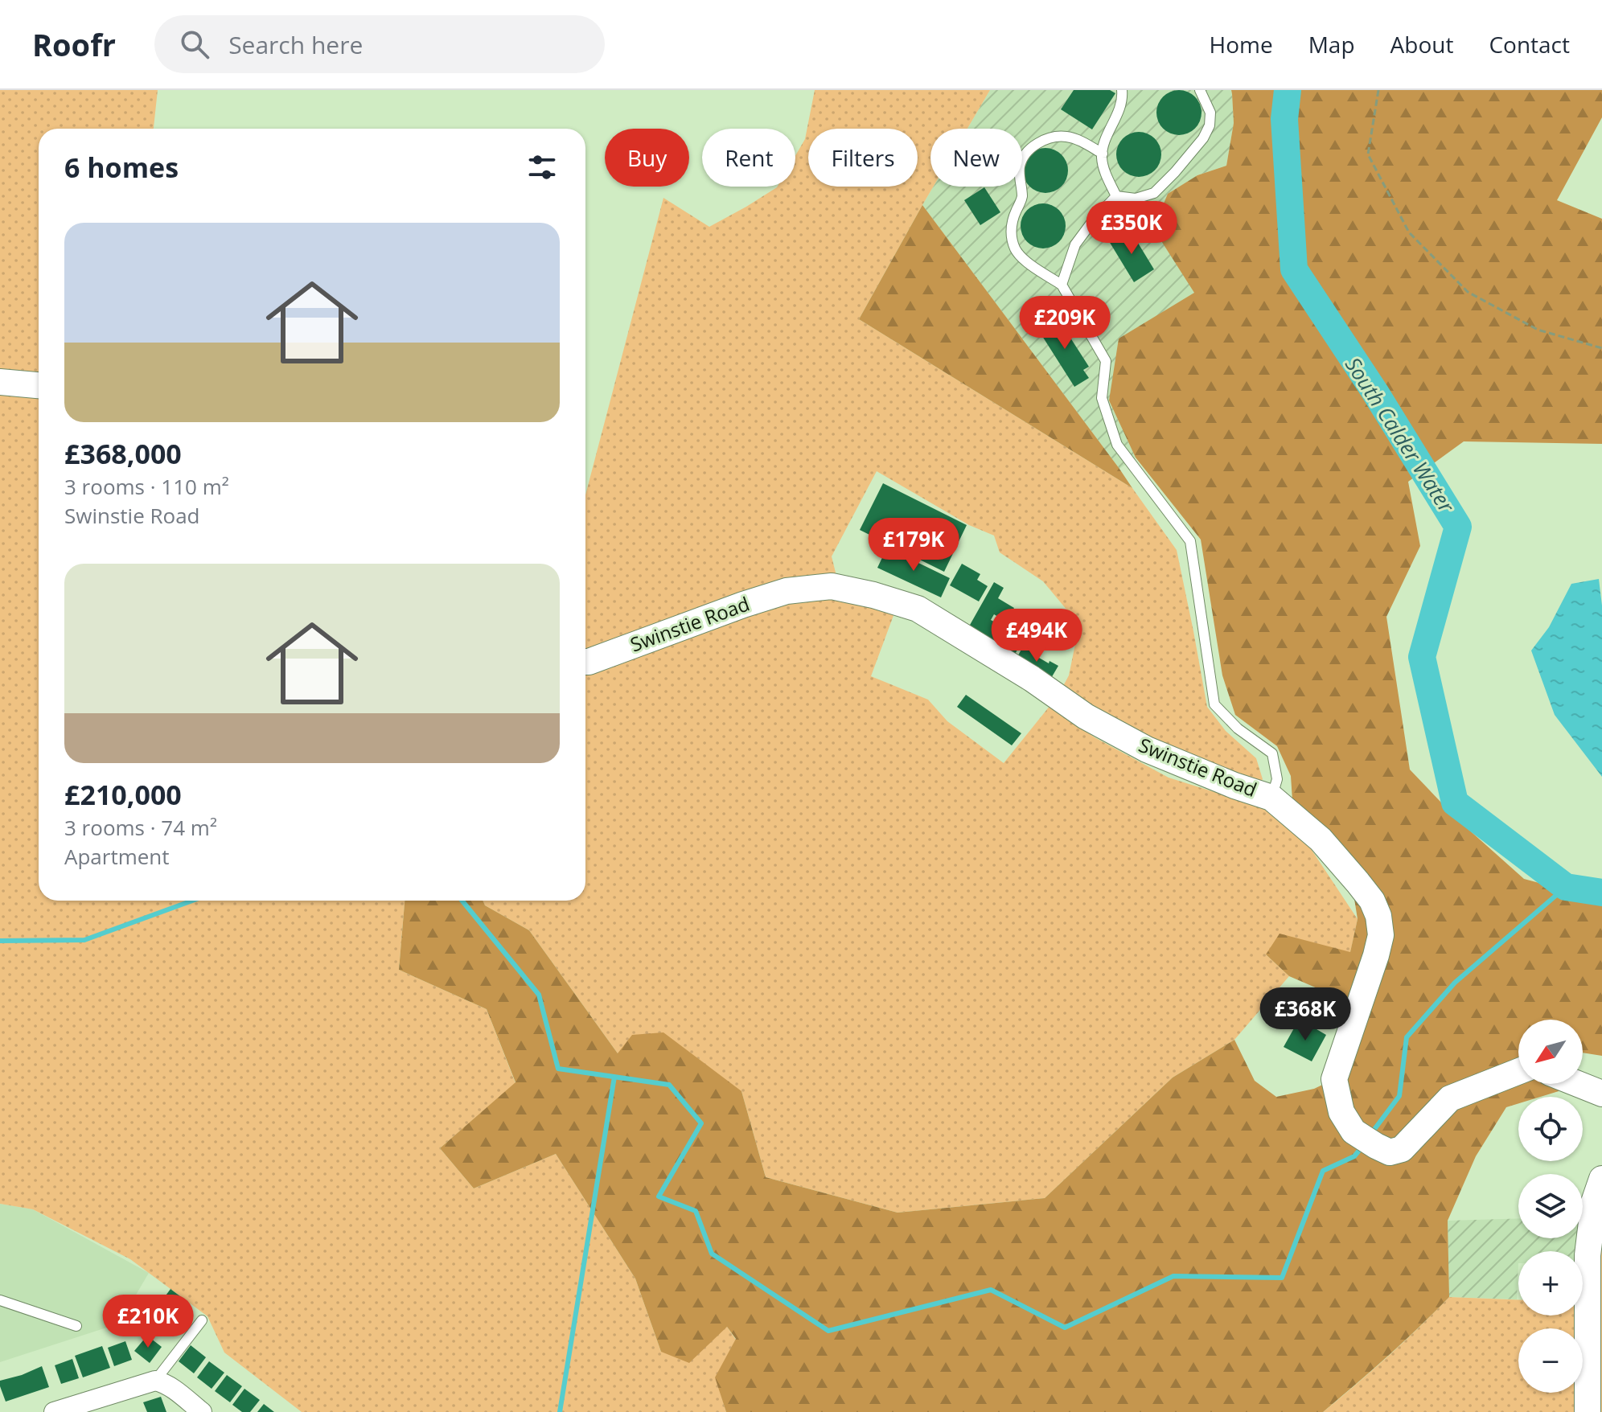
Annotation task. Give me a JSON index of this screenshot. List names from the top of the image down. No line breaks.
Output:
{"streets":{"street":["Swinstie Road"]},"water":["South Calder Water"],"north":"bottom left","page":{"header":"Roofr","search":"Search here","nav":["Home","Map","About","Contact"],"chip":["Buy","Rent","Filters","New"],"heading":"6 homes","price":["£350K","£209K","£179K","£494K","£368K","£210K"],"list":[{"name":"£368,000","note":"3 rooms · 110 m² · Swinstie Road"},{"name":"£210,000","note":"3 rooms · 74 m² · Apartment"}],"map_buttons":["+","−"]}}
